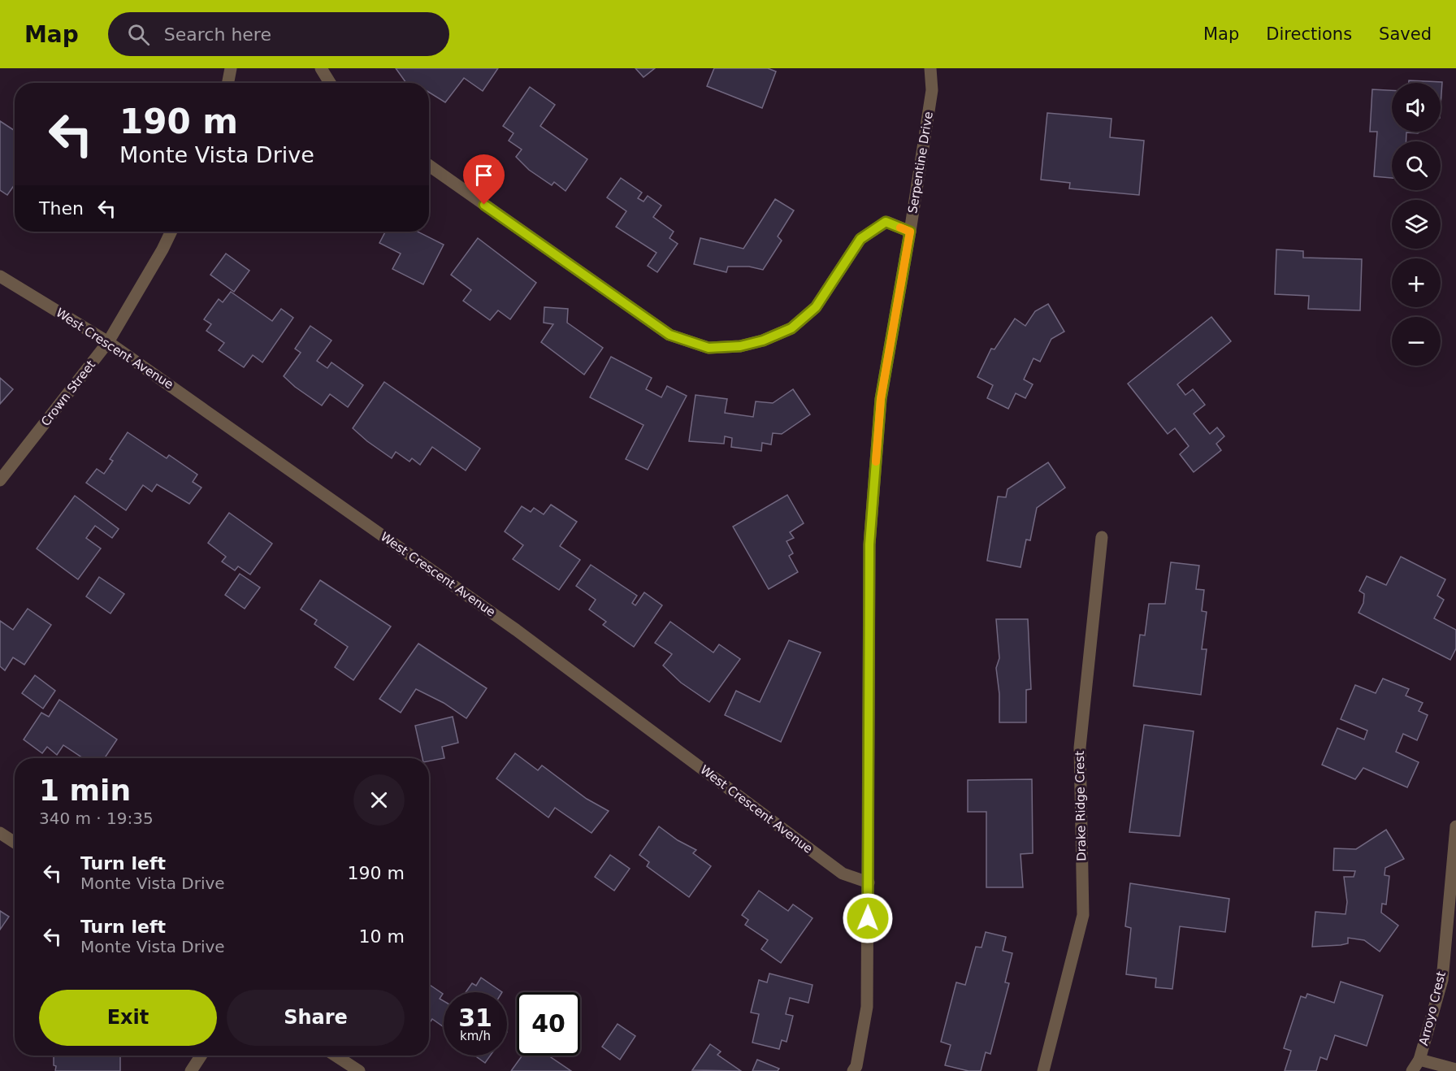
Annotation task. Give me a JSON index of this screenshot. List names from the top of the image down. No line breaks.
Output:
{"streets":{"street":["Serpentine Drive","West Crescent Avenue","Crown Street","Drake Ridge Crest","Arroyo Crest"]},"crossings":[["Serpentine Drive","West Crescent Avenue"],["West Crescent Avenue","Crown Street"]],"page":{"header":"Map","search":"Search here","nav":["Map","Directions","Saved"],"map_buttons":["+","−"],"turn":["190 m","Monte Vista Drive"],"then":"Then","heading":["1 min","340 m · 19:35"],"list":[{"name":"Turn left","note":"Monte Vista Drive","value":"190 m"},{"name":"Turn left","note":"Monte Vista Drive","value":"10 m"}],"buttons":["Exit","Share"],"speed":"31 km/h","limit":"40"}}
